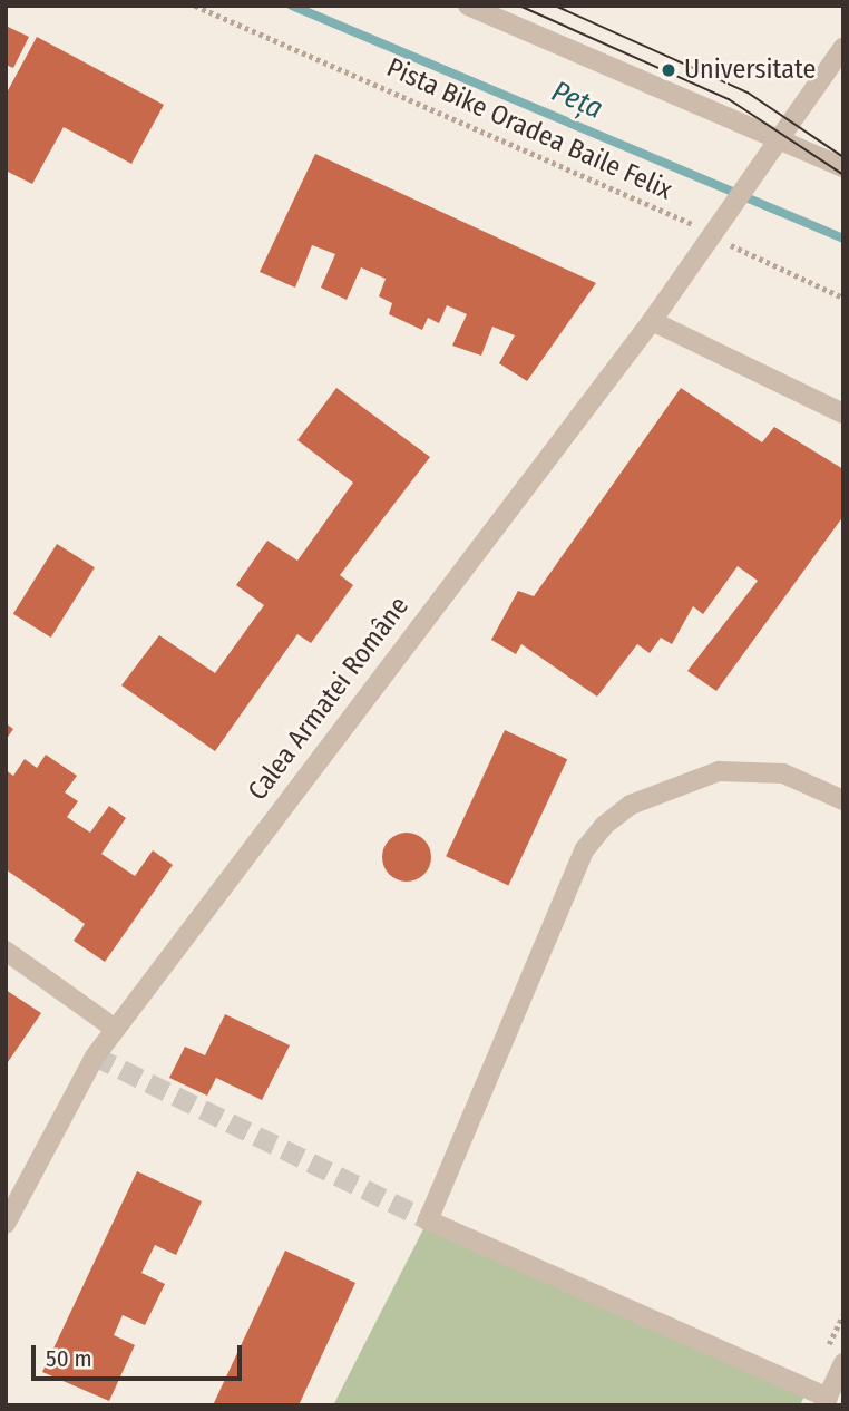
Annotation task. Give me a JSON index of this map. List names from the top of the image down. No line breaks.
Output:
{"streets":{"street":["Calea Armatei Române"],"path":["Pista Bike Oradea Baile Felix"]},"crossings":[["Pista Bike Oradea Baile Felix","Calea Armatei Române"]],"water":["Peța"],"places":["Universitate"],"scale_bar":"50 m"}
